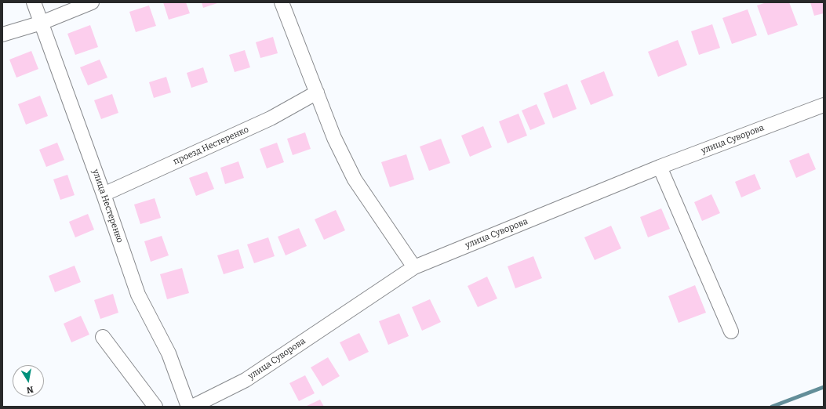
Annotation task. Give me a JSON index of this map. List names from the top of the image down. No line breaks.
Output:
{"streets":{"street":["улица Суворова","проезд Нестеренко","улица Нестеренко"]},"crossings":[["проезд Нестеренко","улица Нестеренко"]],"north":"bottom"}
